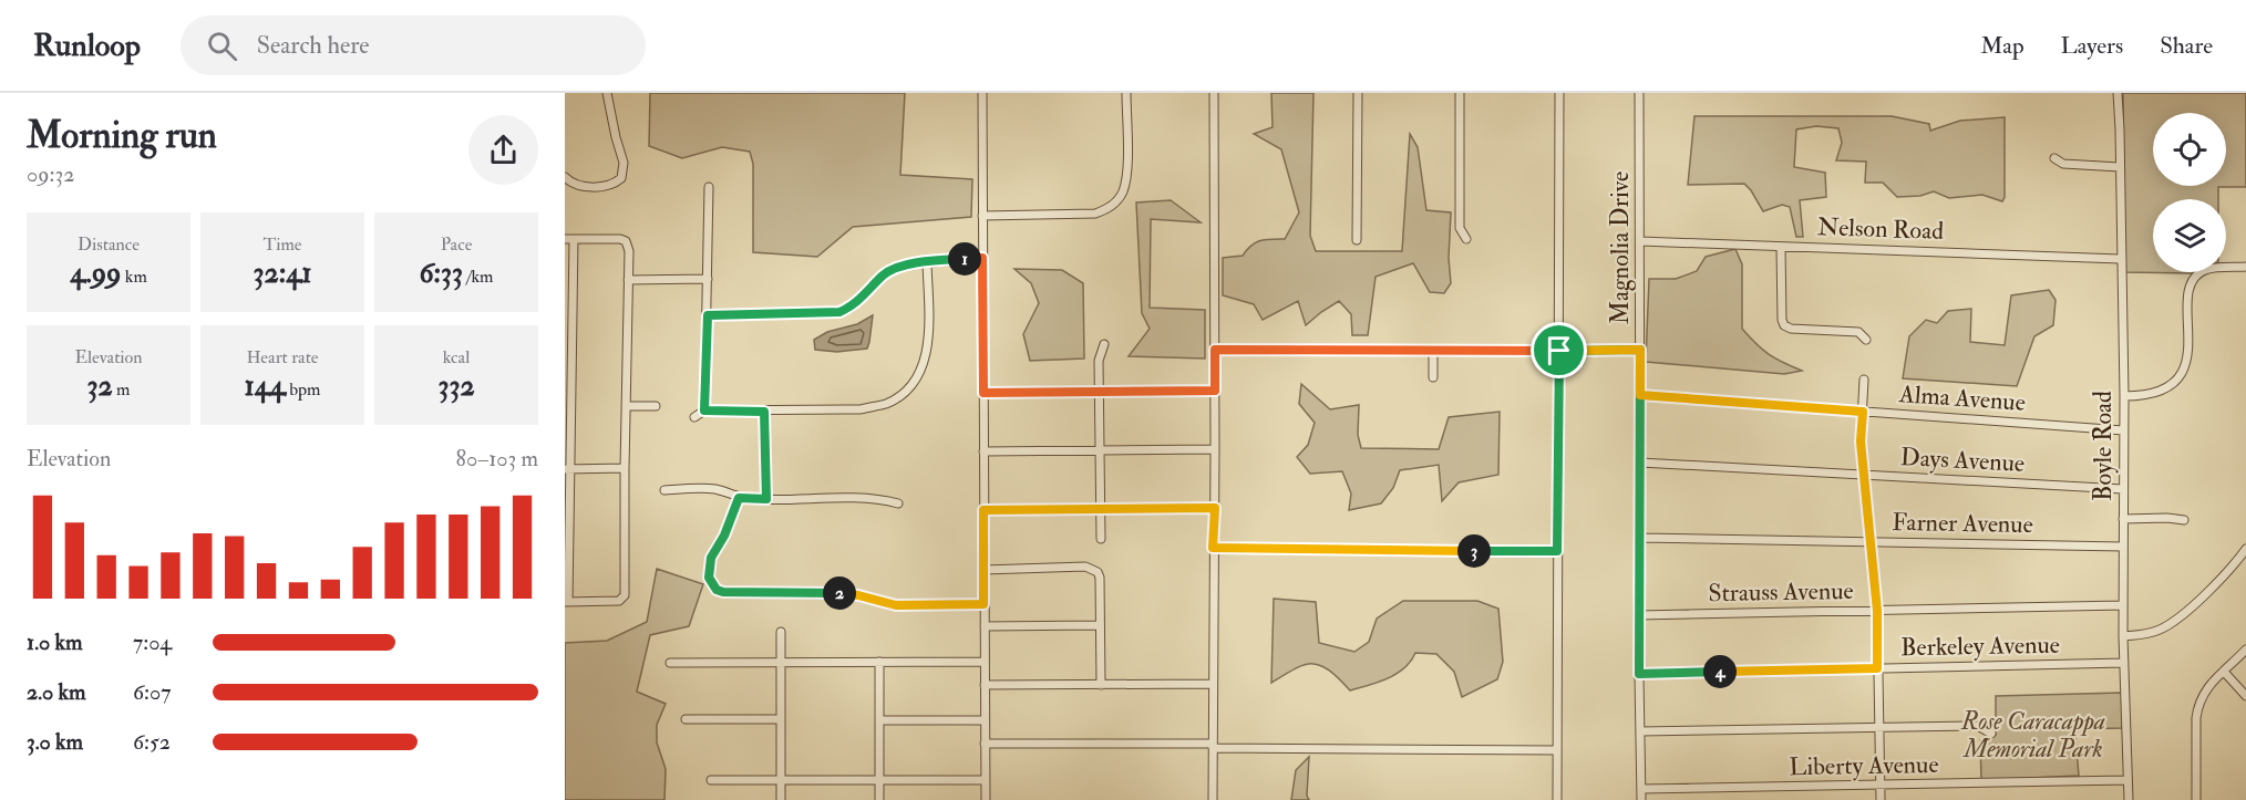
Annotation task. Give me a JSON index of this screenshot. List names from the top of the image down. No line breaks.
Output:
{"streets":{"street":["Nelson Road","Magnolia Drive","Alma Avenue","Boyle Road","Days Avenue","Farner Avenue","Strauss Avenue","Berkeley Avenue","Liberty Avenue"]},"crossings":[["Nelson Road","Magnolia Drive"],["Nelson Road","Boyle Road"],["Magnolia Drive","Alma Avenue"],["Magnolia Drive","Days Avenue"],["Magnolia Drive","Farner Avenue"],["Magnolia Drive","Strauss Avenue"],["Magnolia Drive","Berkeley Avenue"],["Magnolia Drive","Liberty Avenue"],["Alma Avenue","Boyle Road"],["Boyle Road","Days Avenue"],["Boyle Road","Farner Avenue"],["Boyle Road","Strauss Avenue"],["Boyle Road","Berkeley Avenue"],["Boyle Road","Liberty Avenue"]],"parks":["Rose Caracappa Memorial Park"],"page":{"header":"Runloop","search":"Search here","nav":["Map","Layers","Share"],"heading":["Morning run","09:32"],"stats":[["Distance","4.99 km"],["Time","32:41"],["Pace","6:33 /km"],["Elevation","32 m"],["Heart rate","144 bpm"],["kcal","332"]],"pins":["1","3","2","4"],"chart":["Elevation","80–103 m"],"list":[{"name":"1.0 km","note":"7:04"},{"name":"2.0 km","note":"6:07"},{"name":"3.0 km","note":"6:52"}]}}
